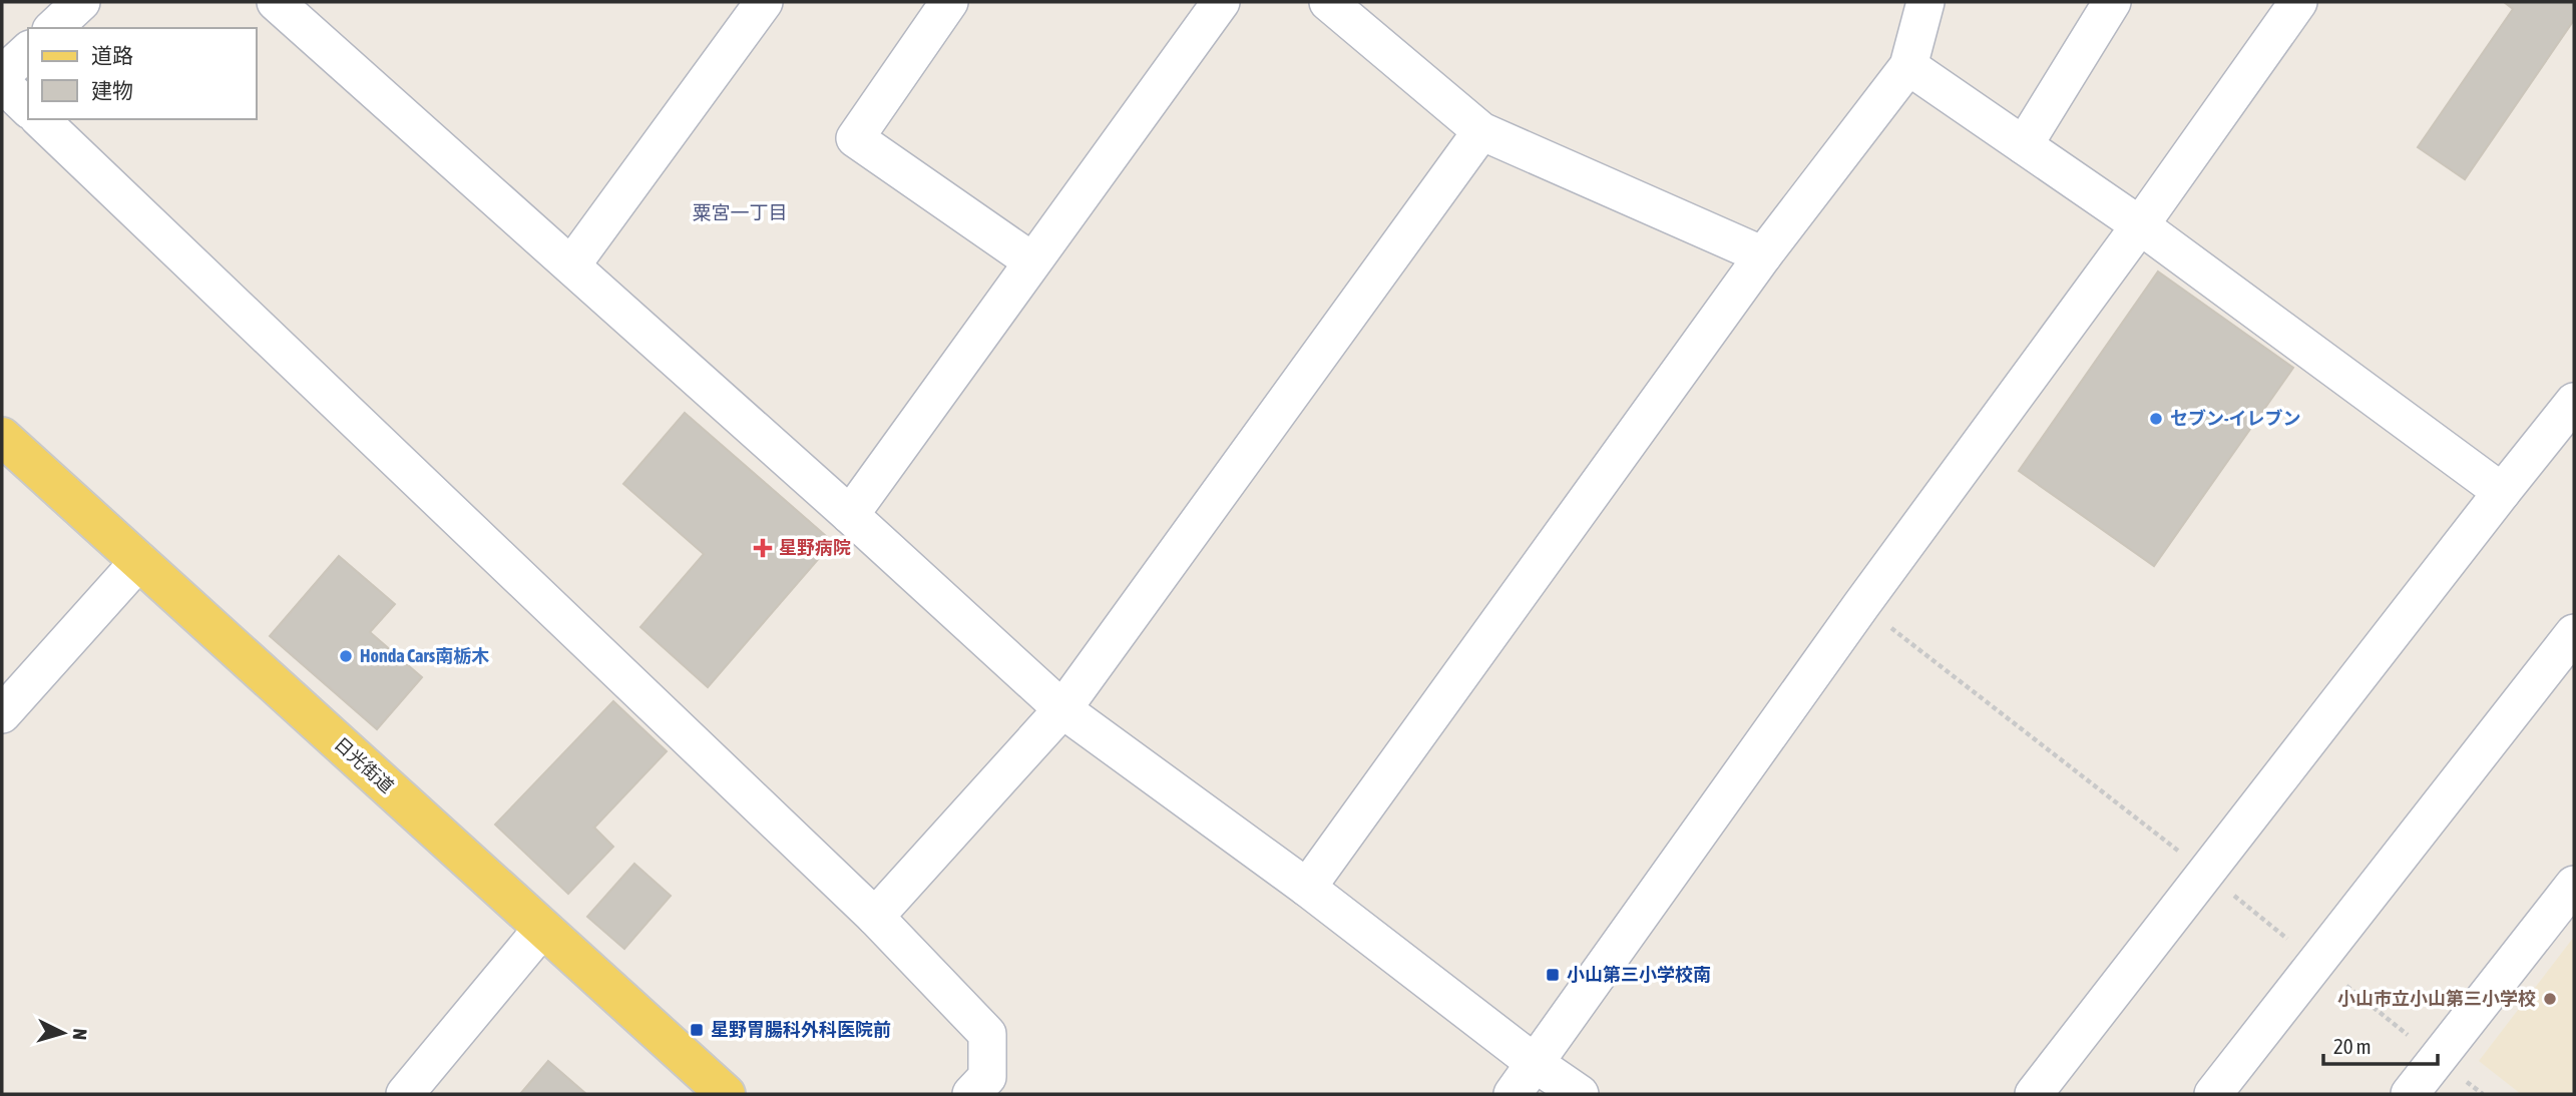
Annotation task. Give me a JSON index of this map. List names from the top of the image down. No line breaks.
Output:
{"streets":{"main road":["日光街道"]},"districts":["粟宮一丁目"],"places":{"other":["セブン-イレブン","Honda Cars南栃木","小山市立小山第三小学校"],"health":["星野病院"],"transit":["小山第三小学校南","星野胃腸科外科医院前"]},"legend":["道路","建物"],"scale_bar":"20 m","north":"right"}
